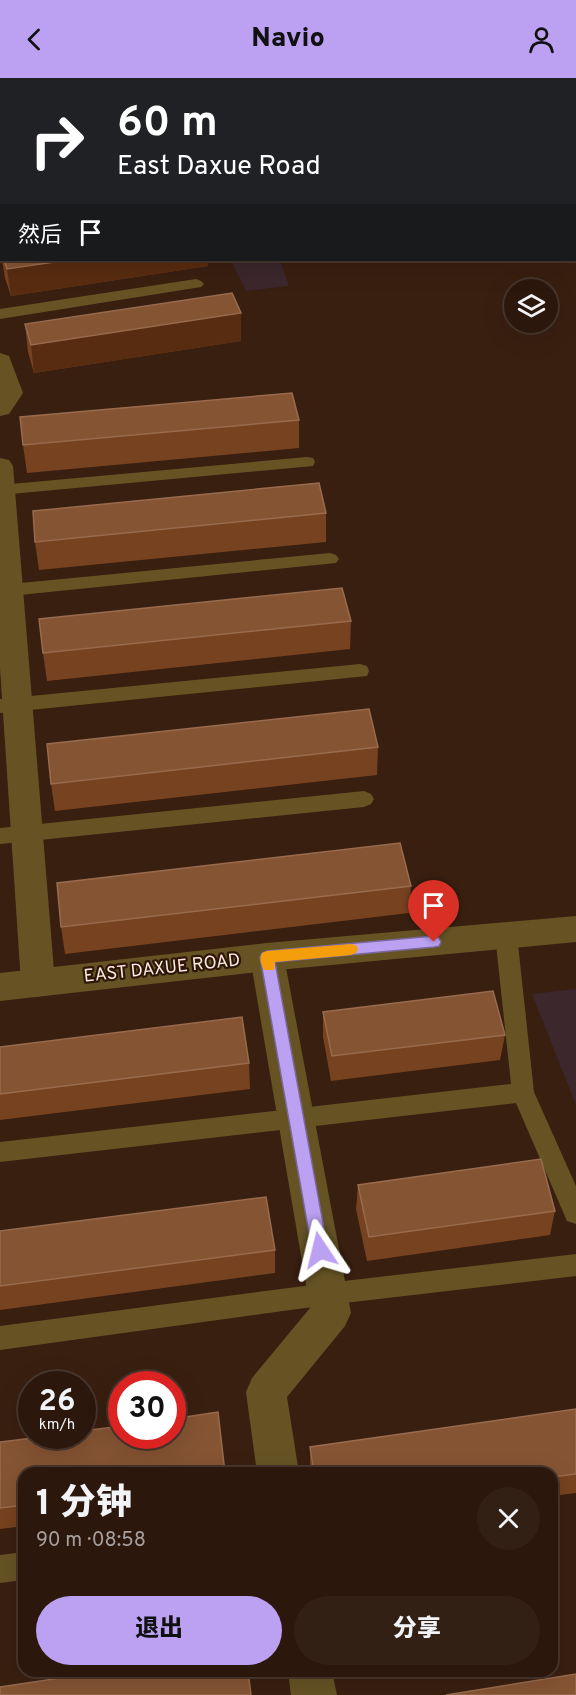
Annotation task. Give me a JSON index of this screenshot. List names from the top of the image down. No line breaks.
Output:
{"streets":{"street":["EAST DAXUE ROAD"]},"page":{"header":"Navio","turn":["60 m","East Daxue Road"],"then":"然后","speed":"26 km/h","limit":"30","heading":["1 分钟","90 m · 08:58"],"buttons":["退出","分享"]}}
